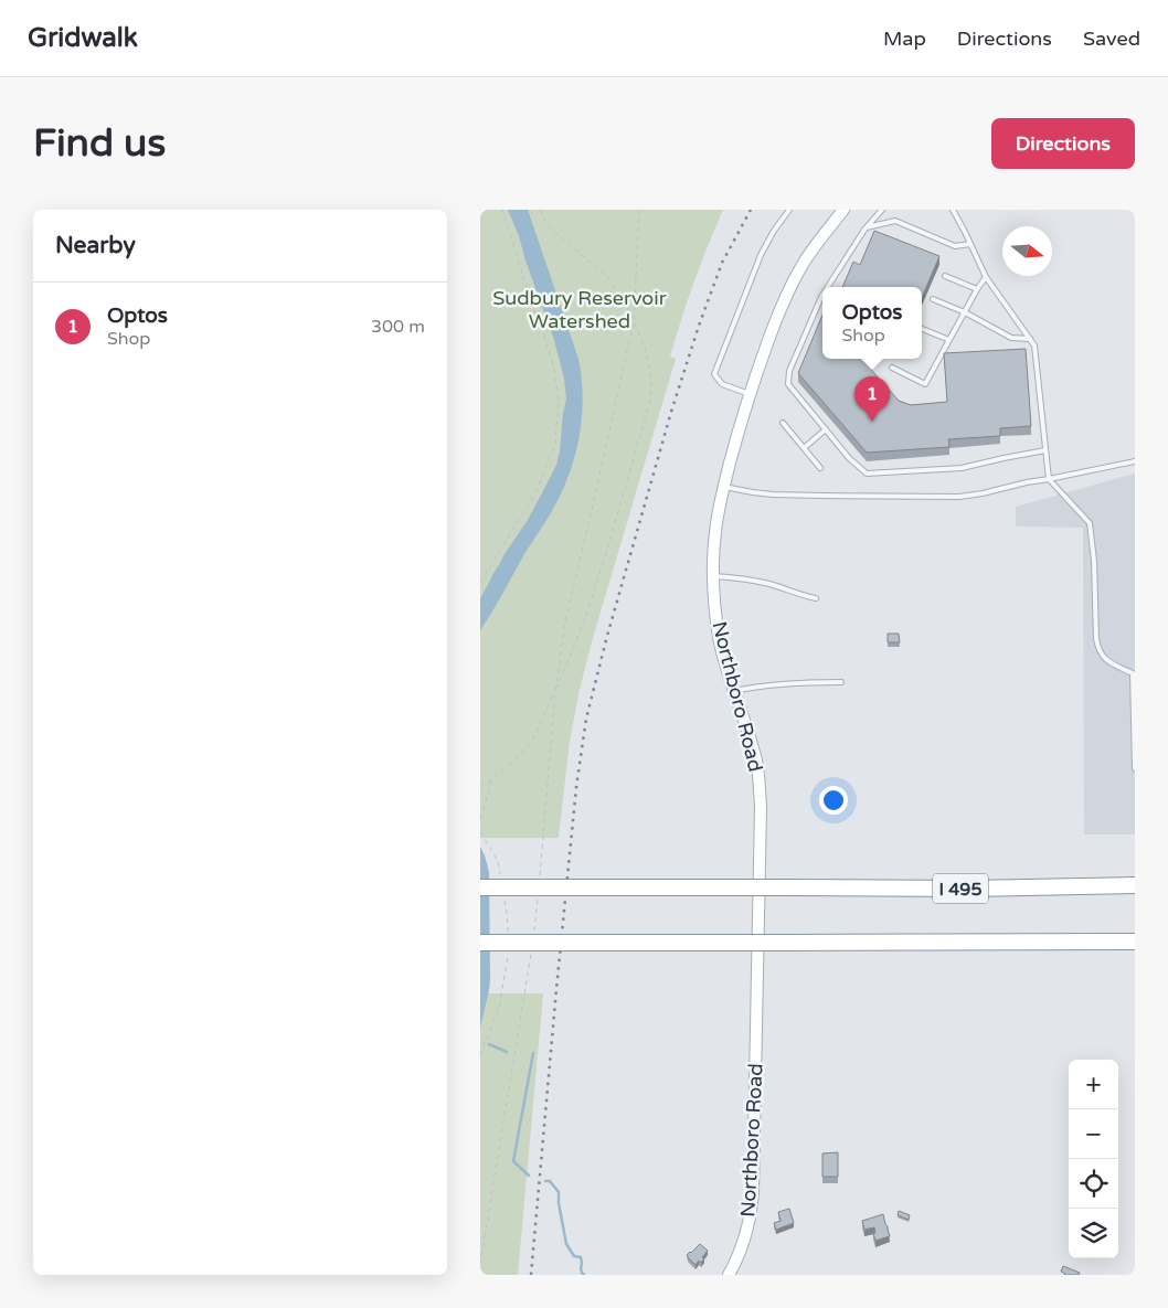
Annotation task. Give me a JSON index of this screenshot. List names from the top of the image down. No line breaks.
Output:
{"streets":{"highway":["I 495"],"main road":["Northboro Road"]},"parks":["Sudbury Reservoir Watershed"],"north":"right","page":{"header":"Gridwalk","nav":["Map","Directions","Saved"],"buttons":"Directions","title":"Find us","heading":"Nearby","list":[{"mark":"1","name":"Optos","note":"Shop","value":"300 m"}],"popup":["Optos","Shop"],"pins":"1","map_buttons":["+","−"]}}
